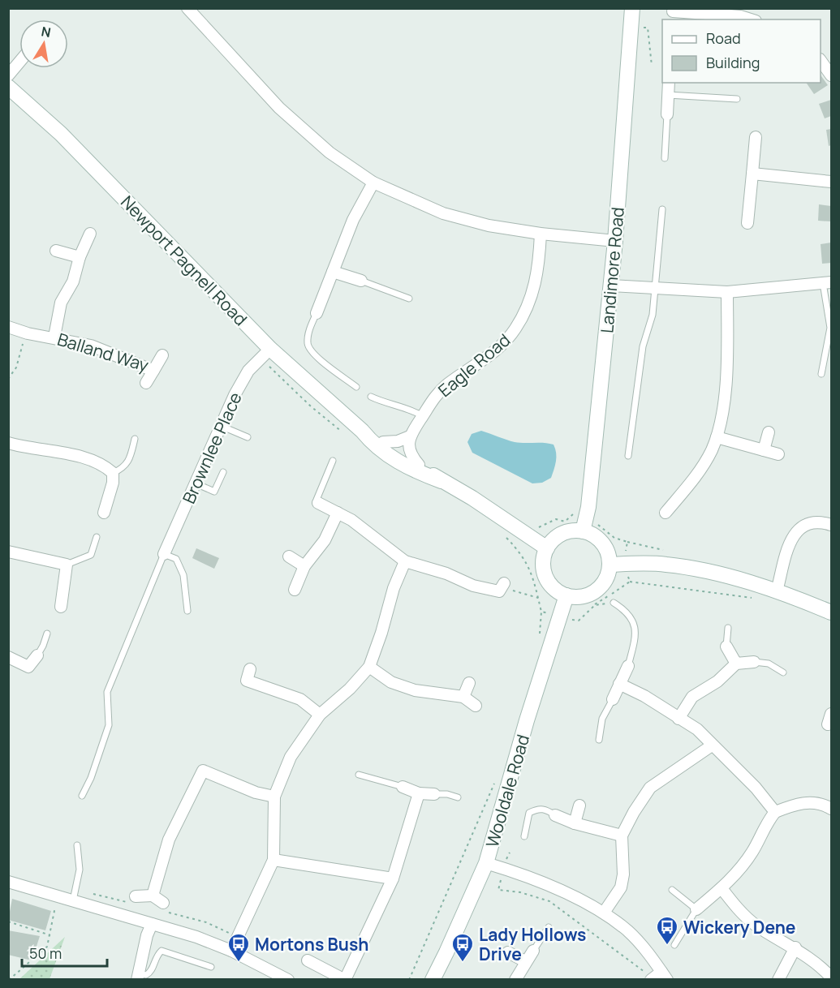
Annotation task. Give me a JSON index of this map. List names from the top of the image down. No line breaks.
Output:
{"streets":{"main road":["Newport Pagnell Road","Landimore Road","Wooldale Road"],"street":["Balland Way","Eagle Road","Brownlee Place"]},"crossings":[["Newport Pagnell Road","Landimore Road"],["Newport Pagnell Road","Brownlee Place"],["Newport Pagnell Road","Wooldale Road"],["Landimore Road","Wooldale Road"]],"places":{"bus stop":["Wickery Dene","Mortons Bush","Lady Hollows Drive"]},"legend":["Road","Building"],"scale_bar":"50 m","north":"top"}
